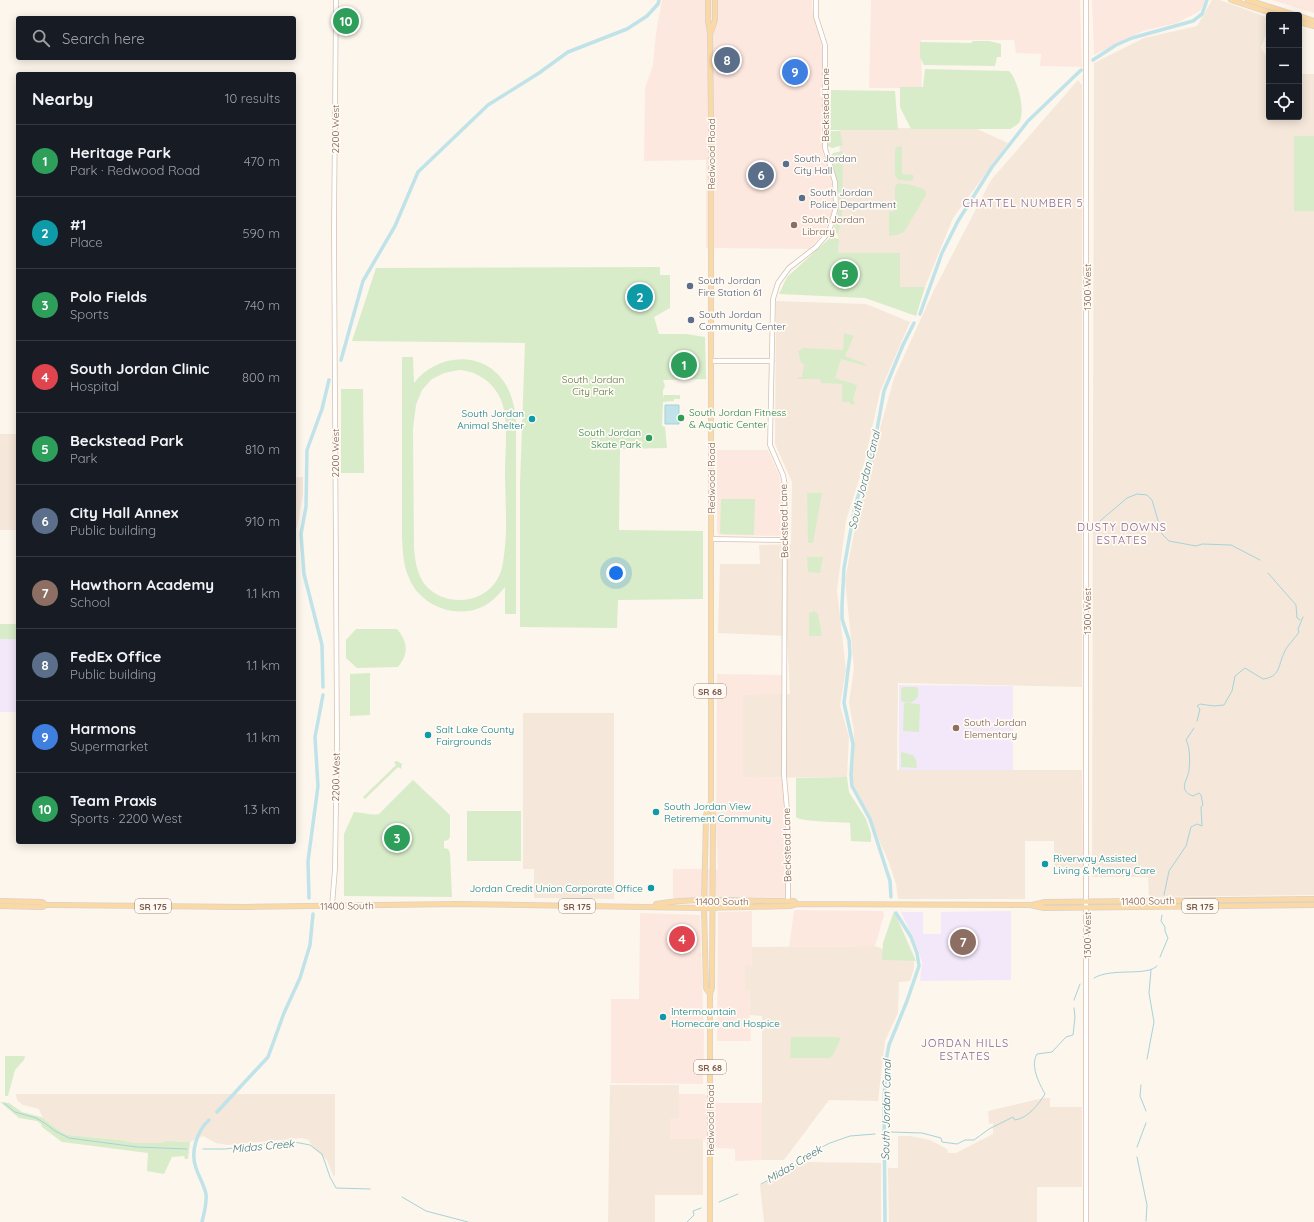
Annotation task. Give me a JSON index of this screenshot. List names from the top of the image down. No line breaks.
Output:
{"streets":{"main road":["Redwood Road","SR 68","11400 South","SR 175"],"street":["Beckstead Lane","2200 West","1300 West"]},"crossings":[["Beckstead Lane","11400 South"],["2200 West","11400 South"],["Redwood Road","11400 South"],["1300 West","11400 South"]],"districts":["CHATTEL NUMBER 5","DUSTY DOWNS ESTATES","JORDAN HILLS ESTATES"],"water":["South Jordan Canal","Midas Creek"],"parks":["South Jordan City Park"],"places":["South Jordan City Hall","South Jordan Police Department","South Jordan Library","South Jordan Fire Station 61","South Jordan Community Center","South Jordan Fitness & Aquatic Center","South Jordan Animal Shelter","South Jordan Skate Park","South Jordan Elementary","Salt Lake County Fairgrounds","South Jordan View Retirement Community","Riverway Assisted Living & Memory Care","Jordan Credit Union Corporate Office","Intermountain Homecare and Hospice"],"page":{"pins":["10","8","9","6","5","2","1","3","4","7"],"map_buttons":["+","−"],"search":"Search here","heading":["Nearby","10 results"],"list":[{"mark":"1","name":"Heritage Park","note":"Park · Redwood Road","value":"470 m"},{"mark":"2","name":"#1","note":"Place","value":"590 m"},{"mark":"3","name":"Polo Fields","note":"Sports","value":"740 m"},{"mark":"4","name":"South Jordan Clinic","note":"Hospital","value":"800 m"},{"mark":"5","name":"Beckstead Park","note":"Park","value":"810 m"},{"mark":"6","name":"City Hall Annex","note":"Public building","value":"910 m"},{"mark":"7","name":"Hawthorn Academy","note":"School","value":"1.1 km"},{"mark":"8","name":"FedEx Office","note":"Public building","value":"1.1 km"},{"mark":"9","name":"Harmons","note":"Supermarket","value":"1.1 km"},{"mark":"10","name":"Team Praxis","note":"Sports · 2200 West","value":"1.3 km"}]}}
